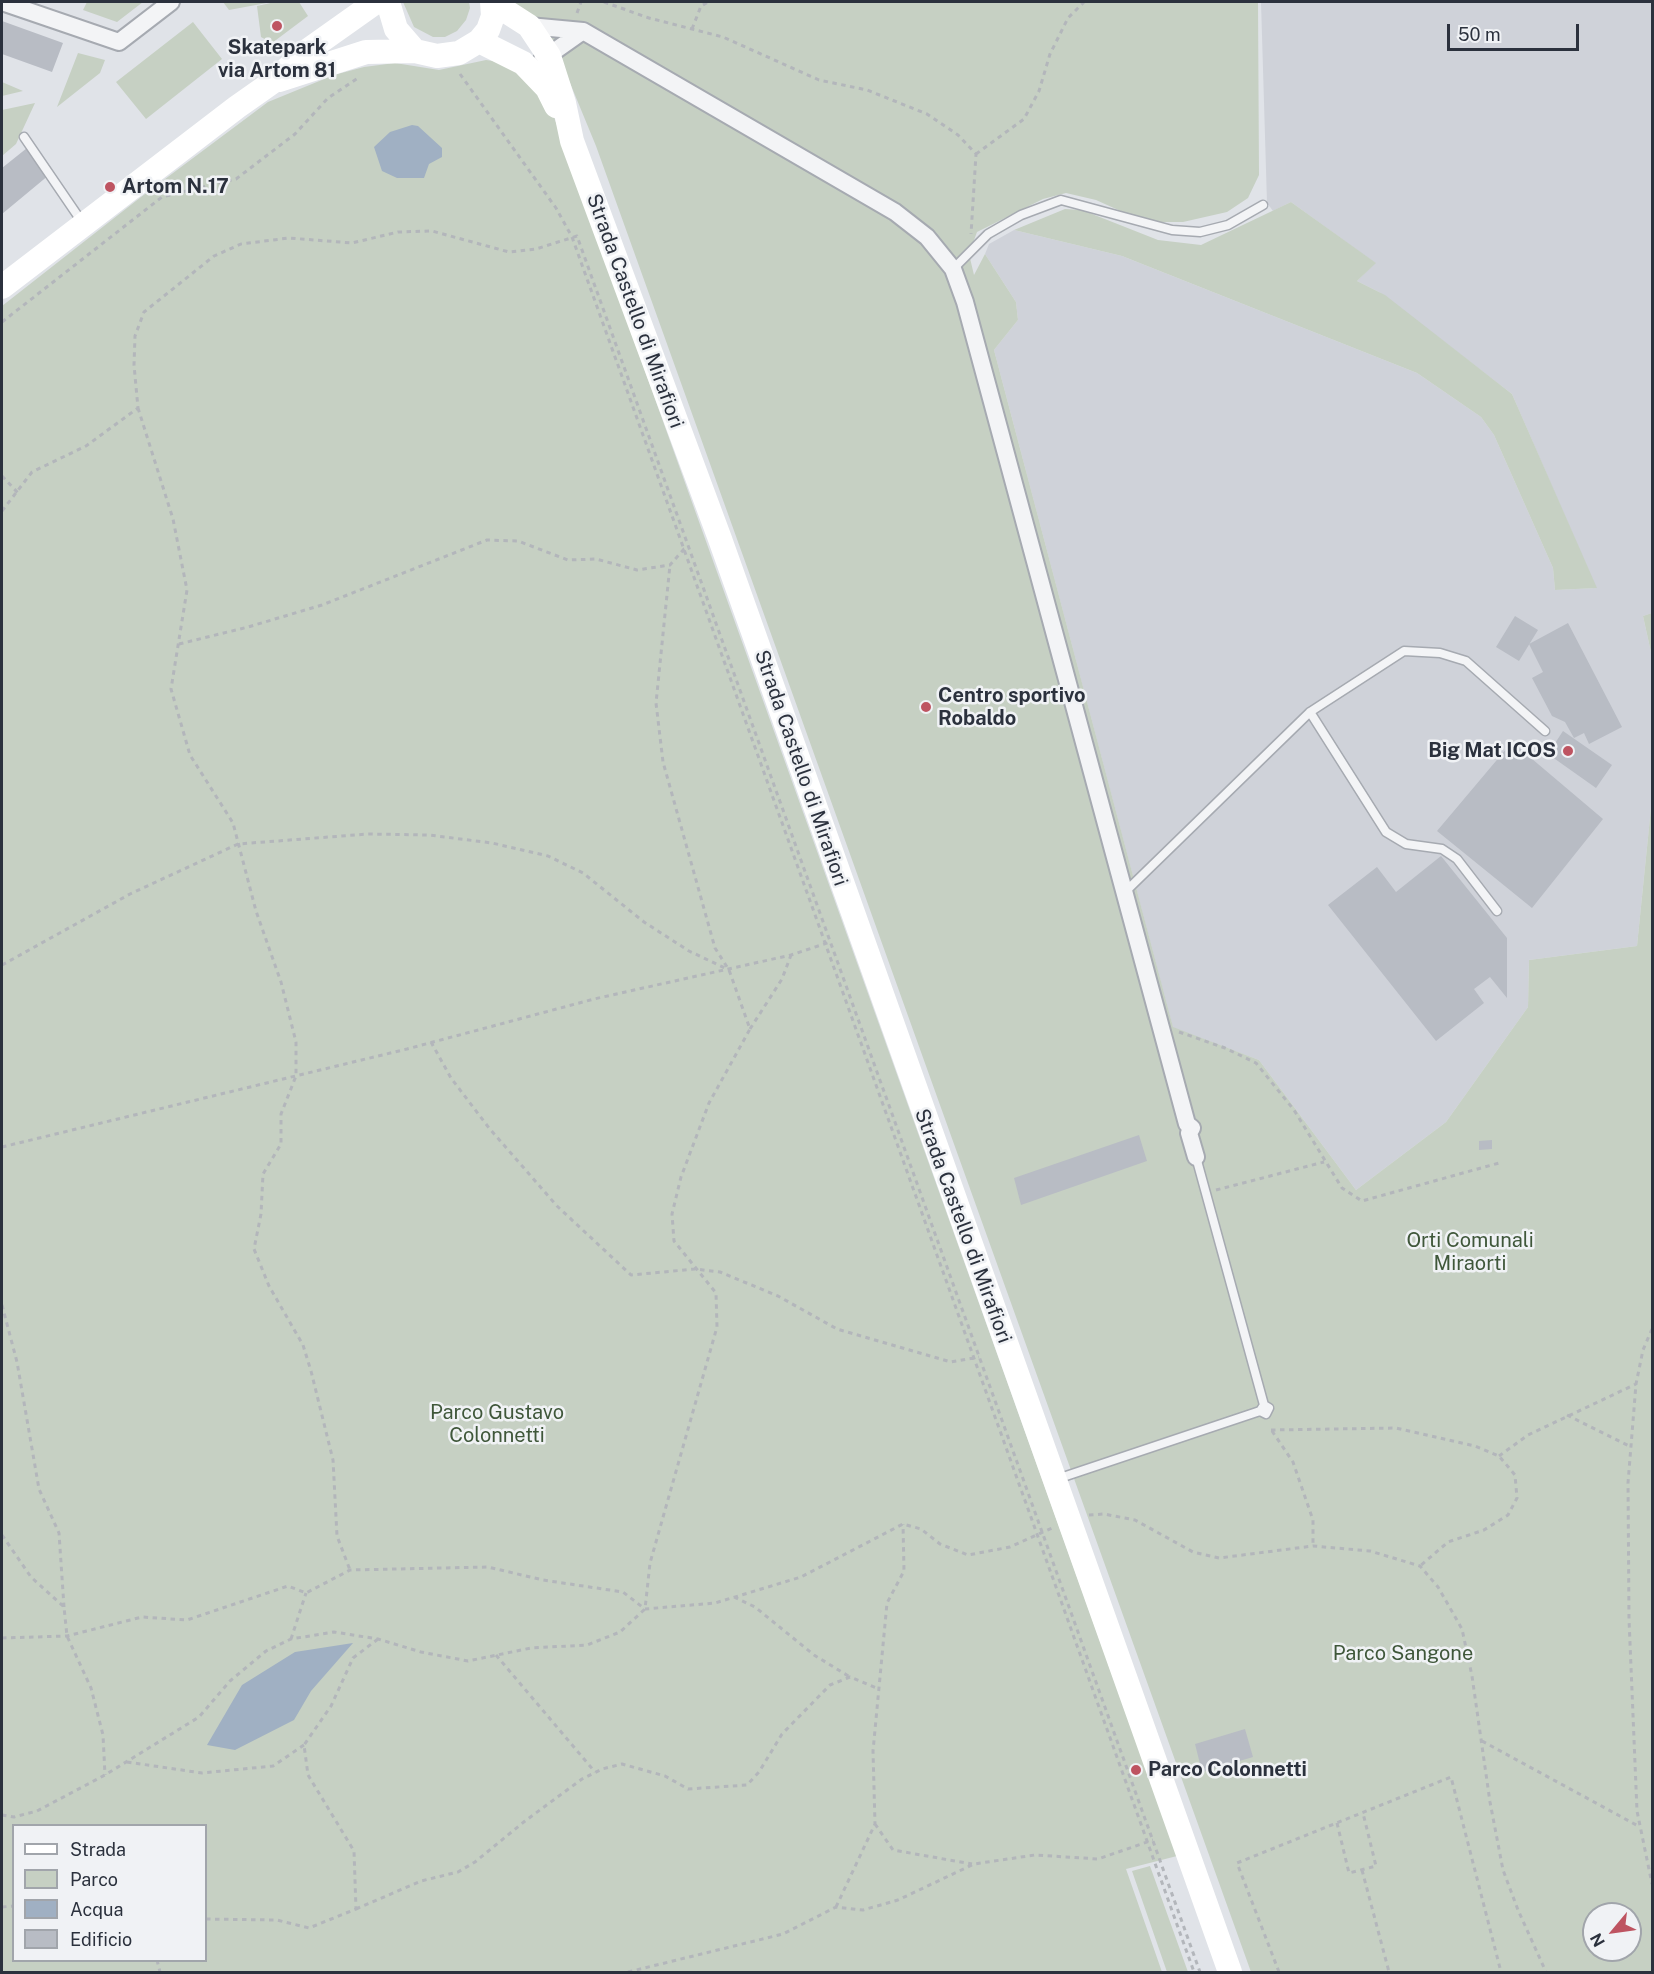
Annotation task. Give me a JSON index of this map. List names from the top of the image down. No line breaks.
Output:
{"streets":{"street":["Strada Castello di Mirafiori"]},"parks":["Orti Comunali Miraorti","Parco Gustavo Colonnetti","Parco Sangone"],"places":["Skatepark via Artom 81","Artom N.17","Centro sportivo Robaldo","Big Mat ICOS","Parco Colonnetti"],"legend":["Strada","Parco","Acqua","Edificio"],"scale_bar":"50 m","north":"bottom left"}
